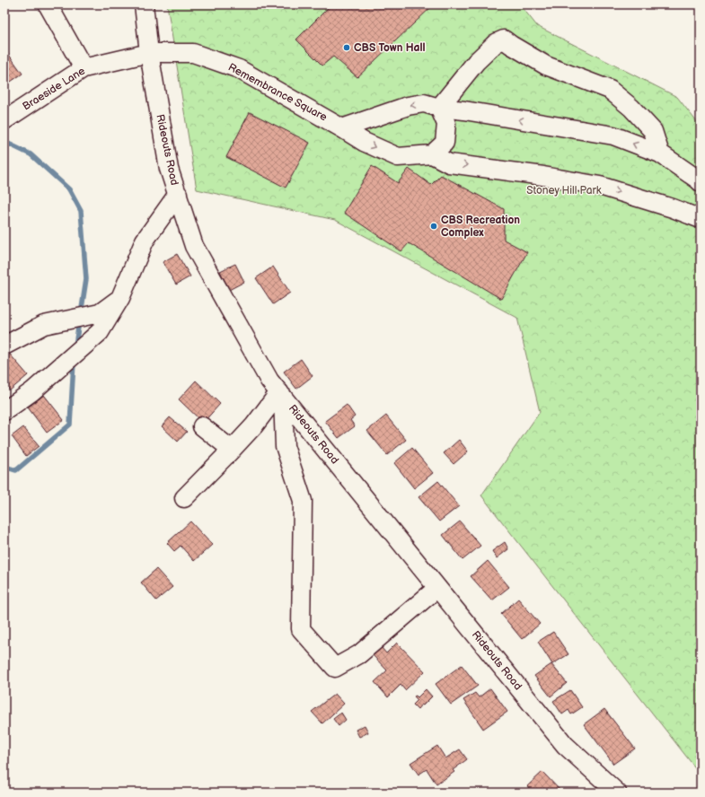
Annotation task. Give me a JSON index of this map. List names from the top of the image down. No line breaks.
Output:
{"streets":{"street":["Braeside Lane","Remembrance Square","Rideouts Road"]},"crossings":[["Braeside Lane","Remembrance Square"],["Braeside Lane","Rideouts Road"],["Remembrance Square","Rideouts Road"]],"parks":["Stoney Hill Park"],"places":["CBS Town Hall","CBS Recreation Complex"]}
